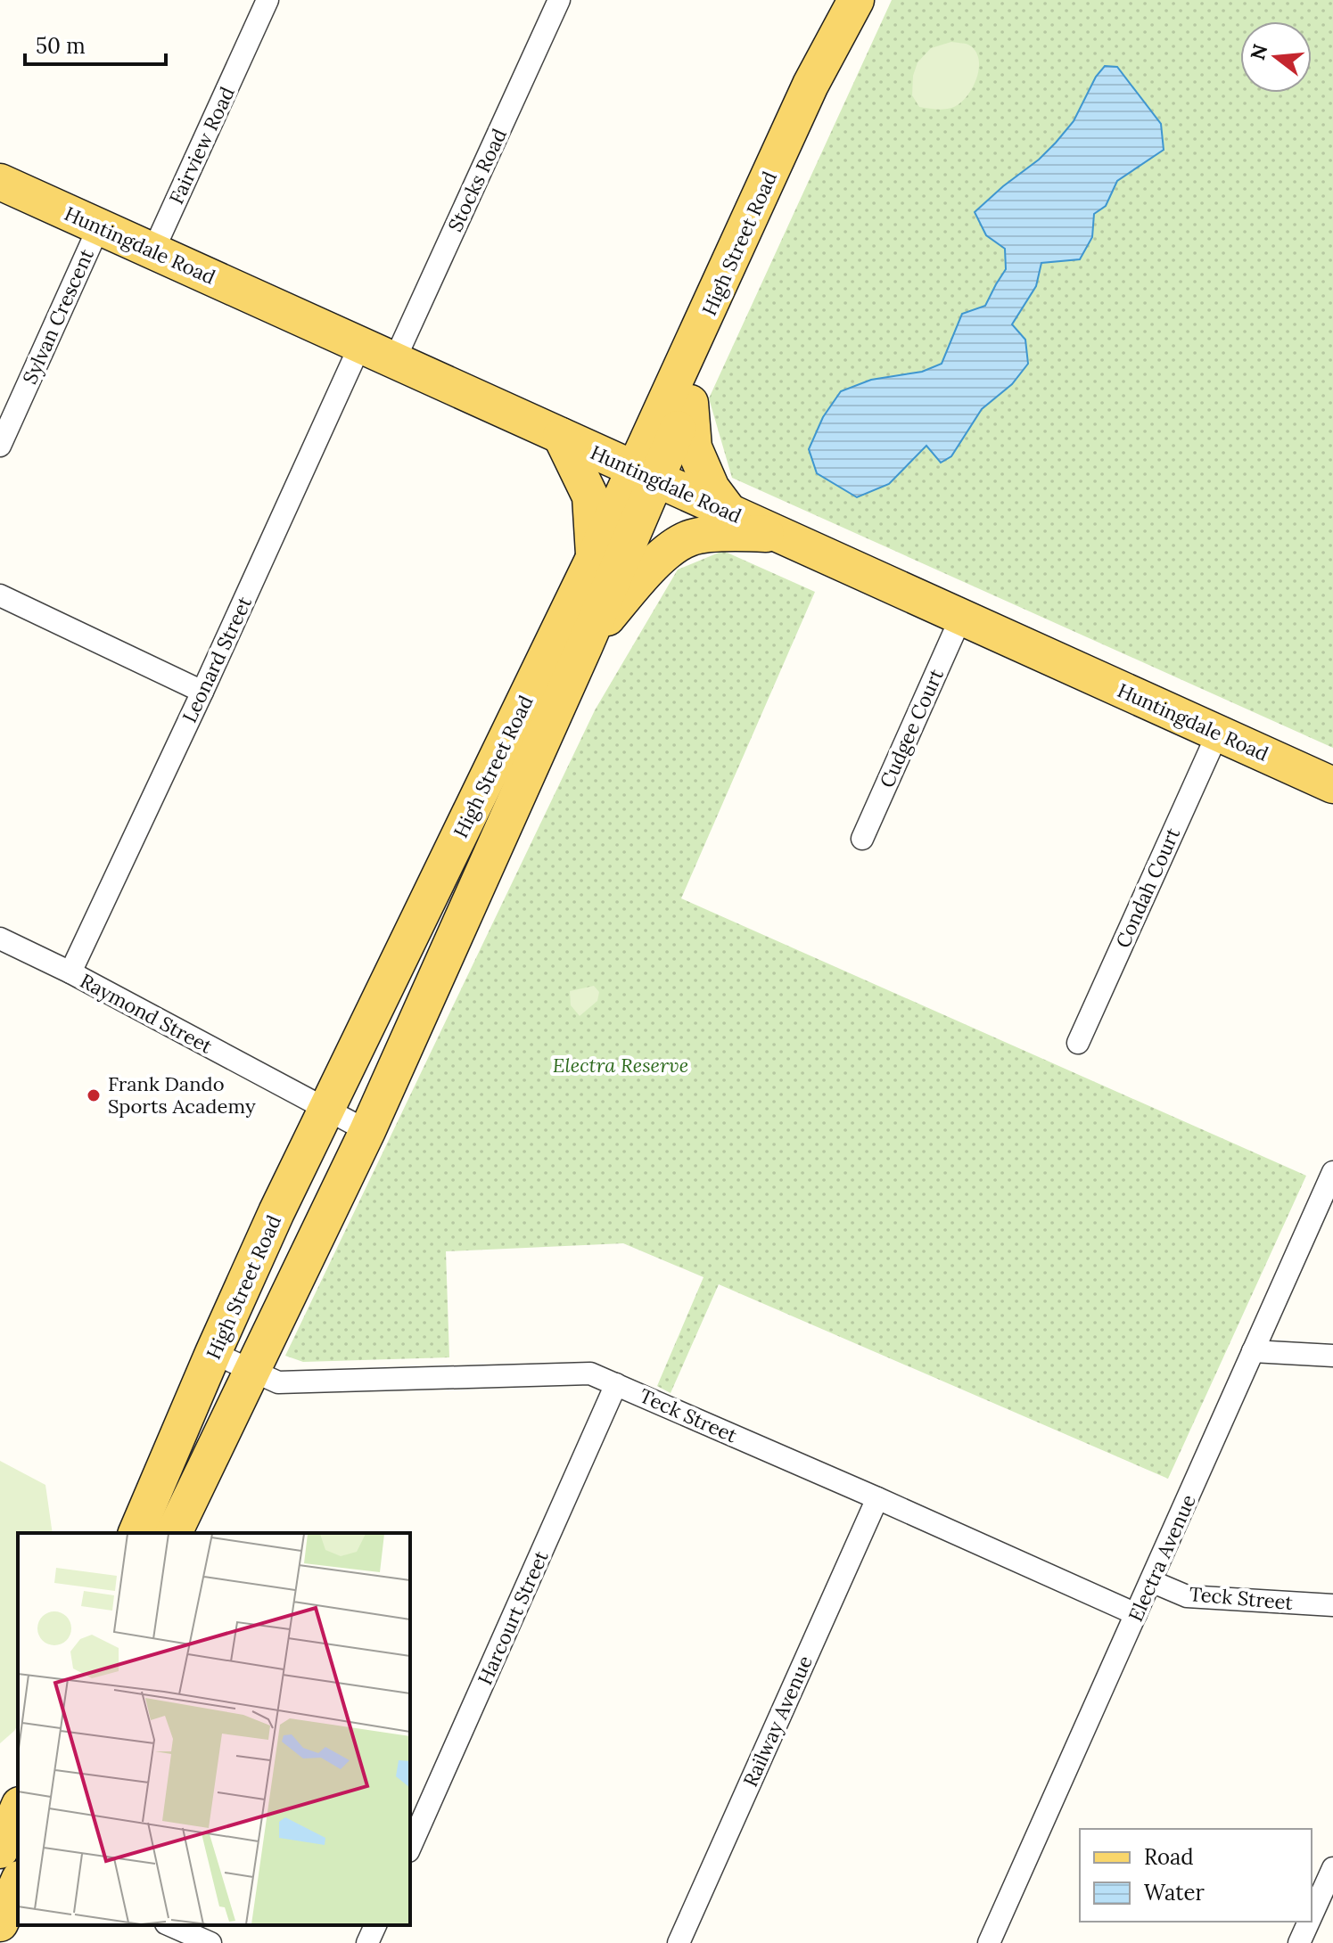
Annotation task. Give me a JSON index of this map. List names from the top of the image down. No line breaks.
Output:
{"streets":{"main road":["High Street Road","Huntingdale Road"],"street":["Fairview Road","Stocks Road","Sylvan Crescent","Leonard Street","Cudgee Court","Condah Court","Raymond Street","Teck Street","Electra Avenue","Harcourt Street","Railway Avenue"]},"crossings":[["Fairview Road","Huntingdale Road"],["Stocks Road","Huntingdale Road"],["High Street Road","Huntingdale Road"],["High Street Road","Raymond Street"],["High Street Road","Teck Street"],["Huntingdale Road","Sylvan Crescent"],["Huntingdale Road","Leonard Street"],["Huntingdale Road","Cudgee Court"],["Huntingdale Road","Condah Court"],["Leonard Street","Raymond Street"],["Teck Street","Electra Avenue"],["Teck Street","Harcourt Street"],["Teck Street","Railway Avenue"]],"parks":["Electra Reserve"],"places":["Frank Dando Sports Academy"],"legend":["Road","Water"],"scale_bar":"50 m","north":"left"}
